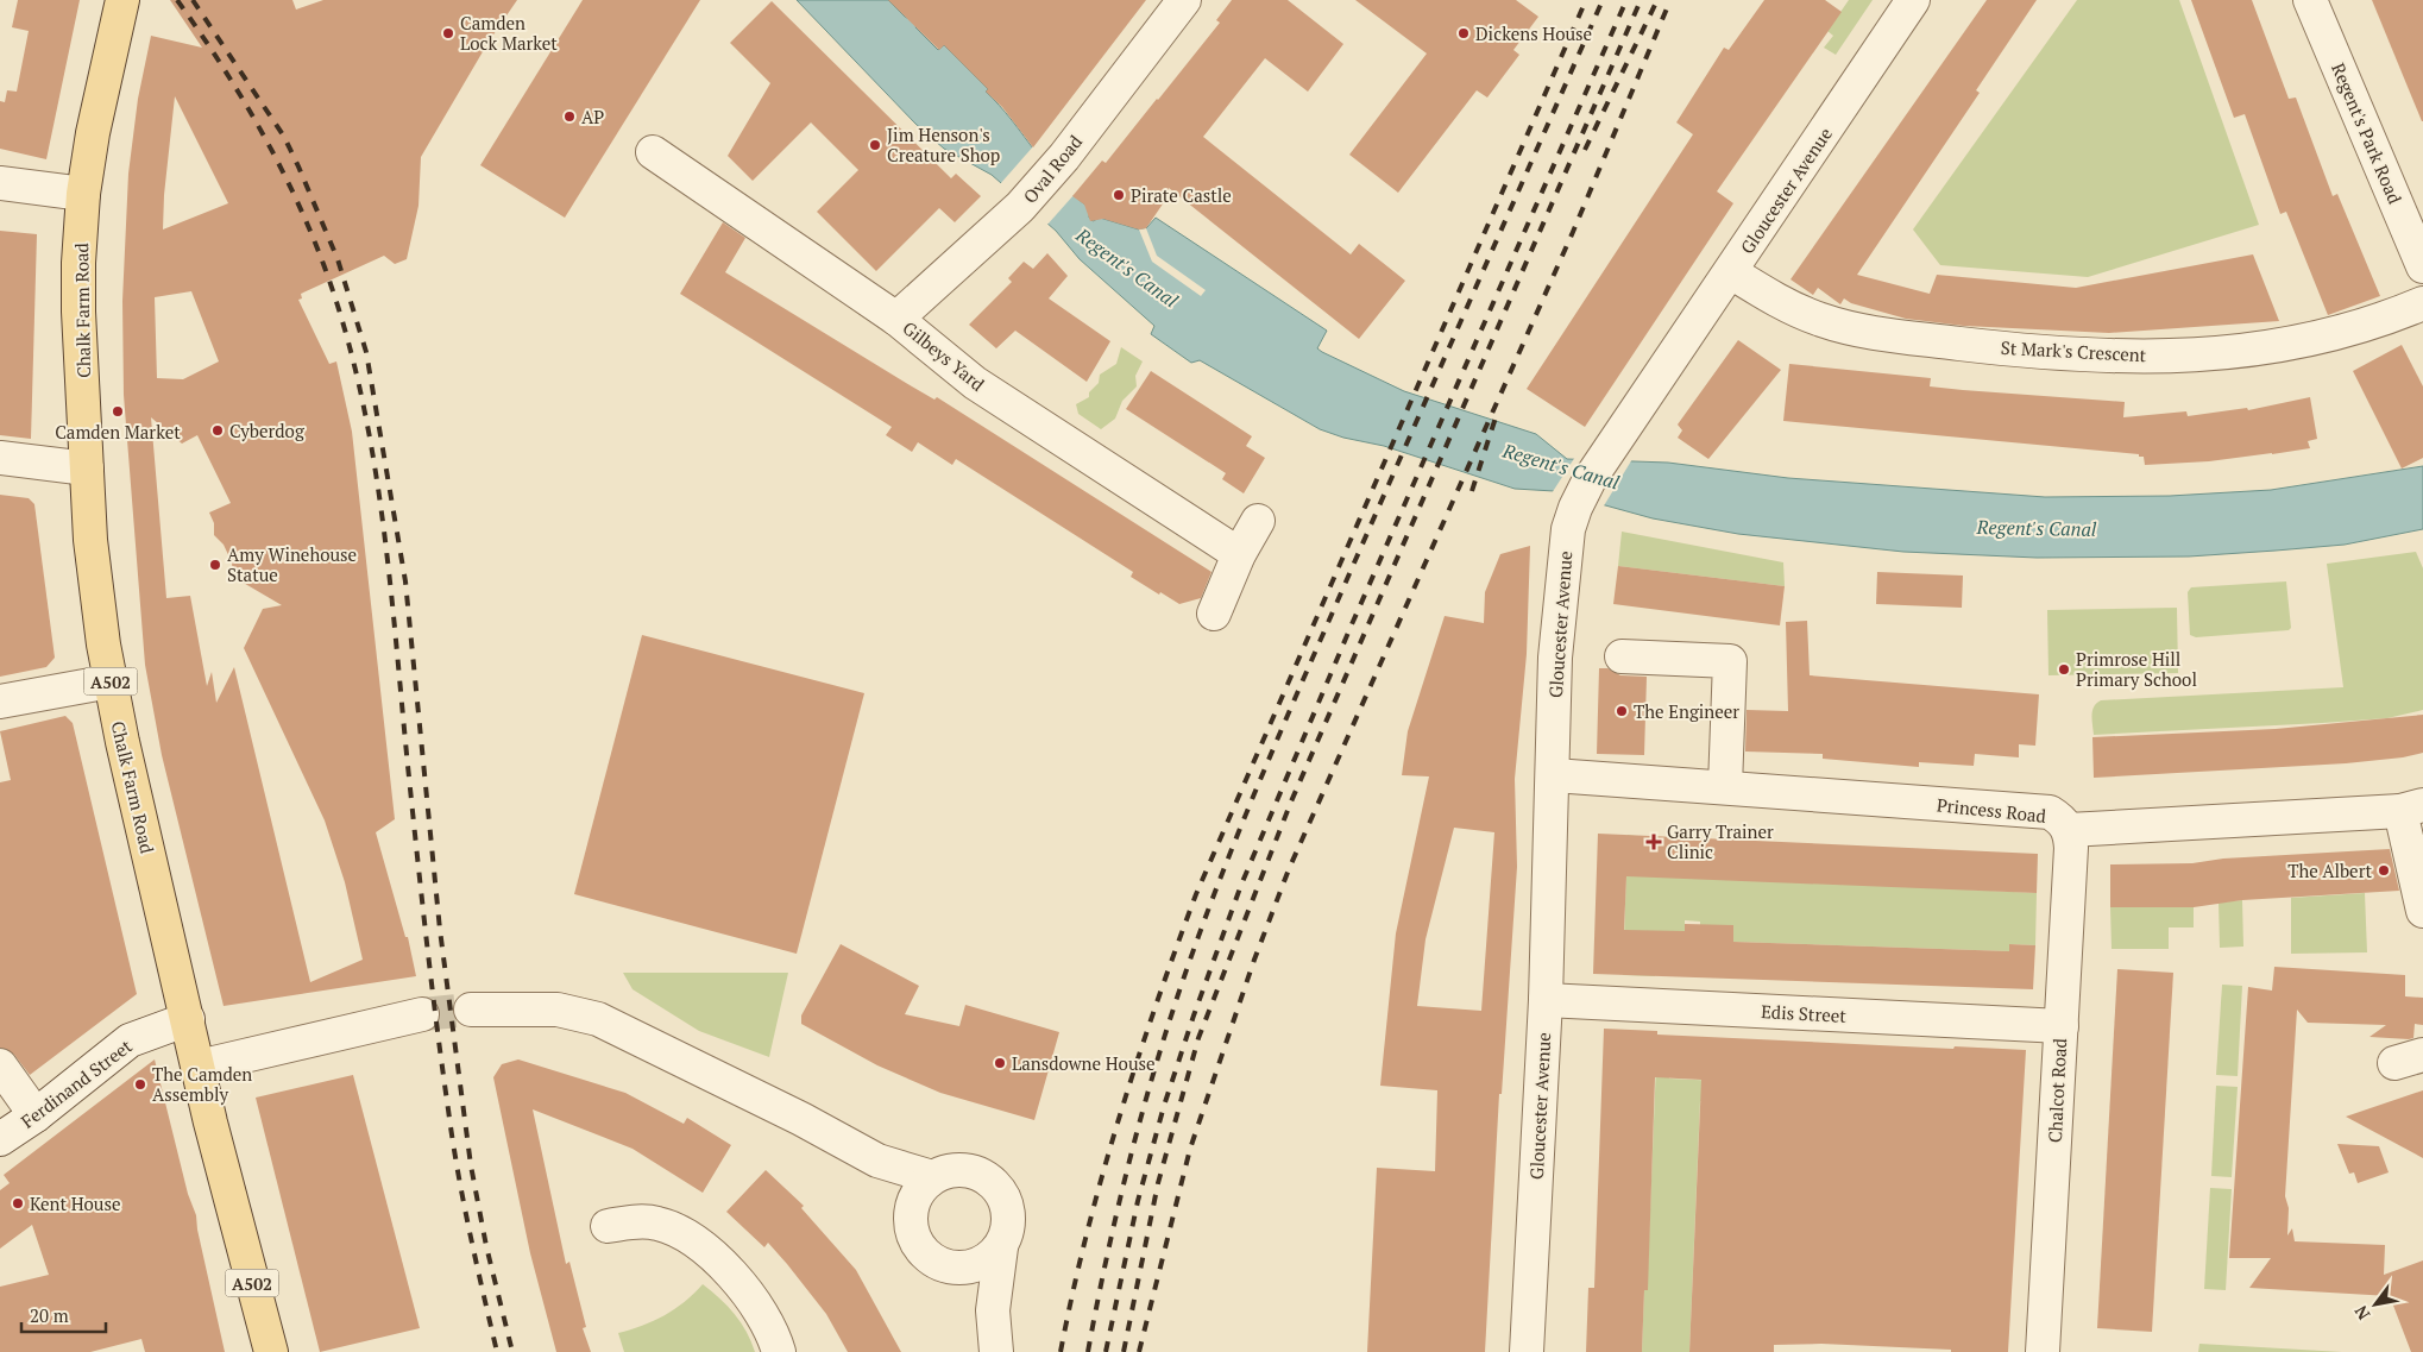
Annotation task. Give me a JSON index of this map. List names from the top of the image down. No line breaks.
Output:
{"streets":{"main road":["Chalk Farm Road","A502"],"street":["Regent's Park Road","Oval Road","Gloucester Avenue","St Mark's Crescent","Gilbeys Yard","Princess Road","Edis Street","Ferdinand Street","Chalcot Road"]},"crossings":[["Oval Road","Gilbeys Yard"],["Gloucester Avenue","St Mark's Crescent"],["Gloucester Avenue","Princess Road"],["Gloucester Avenue","Edis Street"],["Chalk Farm Road","Ferdinand Street"],["Princess Road","Chalcot Road"],["Edis Street","Chalcot Road"]],"water":["Regent's Canal"],"places":{"other":["Camden Lock Market","Dickens House","AP","Jim Henson's Creature Shop","Pirate Castle","Camden Market","Cyberdog","Amy Winehouse Statue","Primrose Hill Primary School","The Engineer","The Albert","Lansdowne House","The Camden Assembly","Kent House"],"health":["Garry Trainer Clinic"]},"scale_bar":"20 m","north":"bottom left"}
